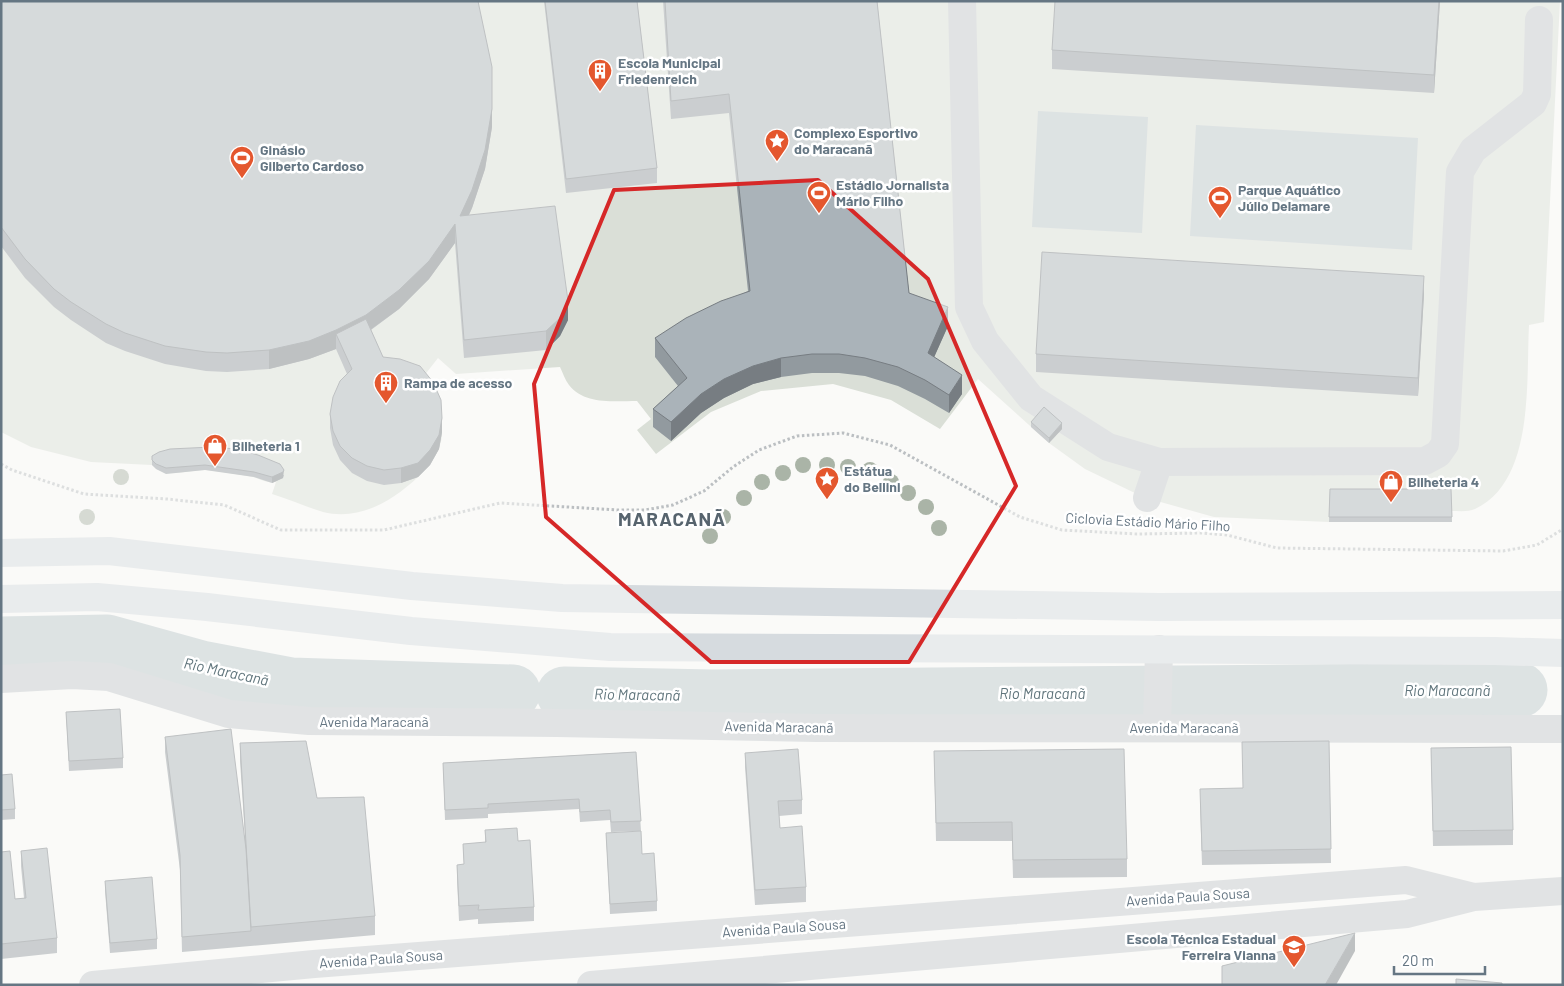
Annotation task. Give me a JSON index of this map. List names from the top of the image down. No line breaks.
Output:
{"streets":{"street":["Avenida Maracanã","Avenida Paula Sousa"],"path":["Ciclovia Estádio Mário Filho"]},"districts":["MARACANÃ"],"water":["Rio Maracanã"],"places":{"building":["Escola Municipal Friedenreich","Rampa de acesso"],"place":["Complexo Esportivo do Maracanã","Estátua do Bellini"],"sports":["Ginásio Gilberto Cardoso","Estádio Jornalista Mário Filho","Parque Aquático Júlio Delamare"],"shop":["Bilheteria 1","Bilheteria 4"],"school or university":["Escola Técnica Estadual Ferreira Vianna"]},"scale_bar":"20 m"}
